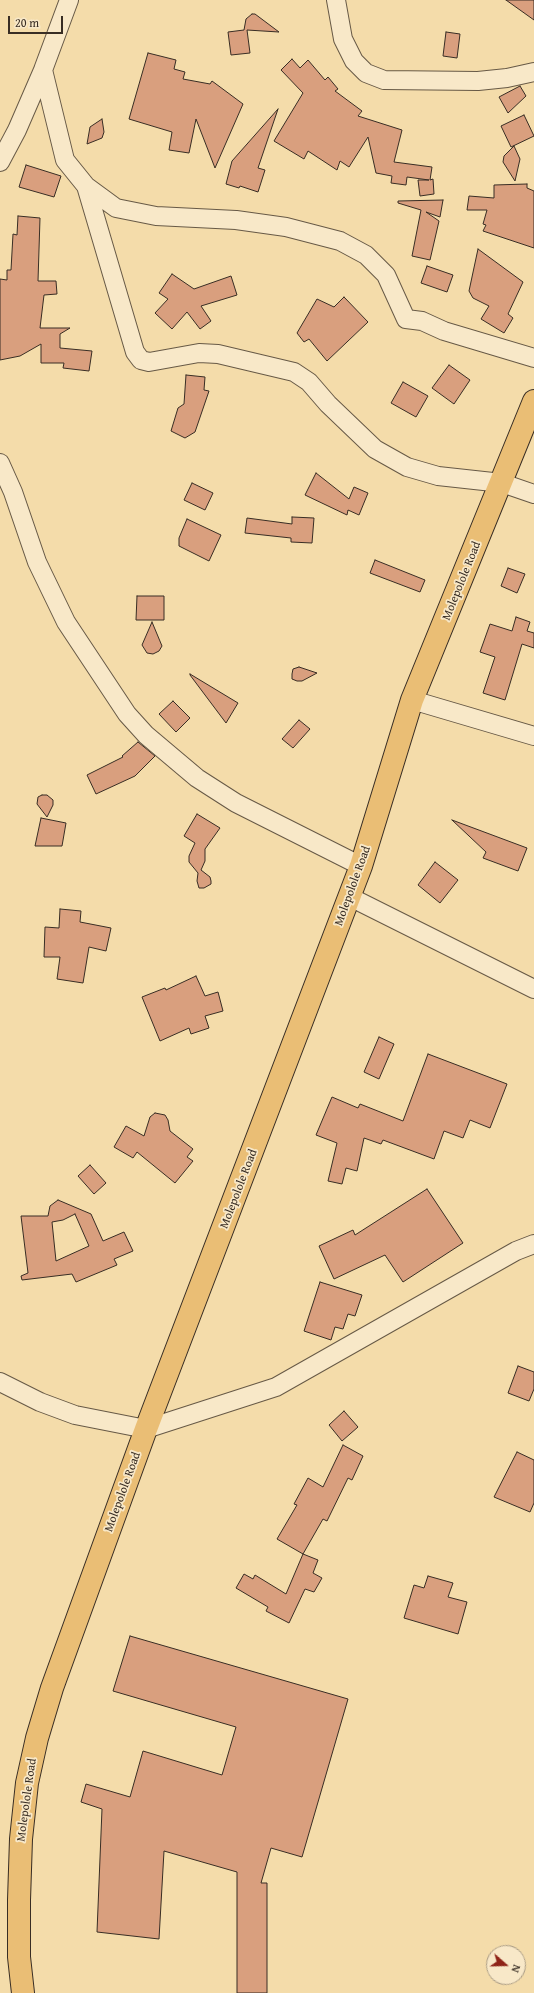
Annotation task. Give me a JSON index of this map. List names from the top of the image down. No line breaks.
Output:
{"streets":{"main road":["Molepolole Road"]},"scale_bar":"20 m","north":"right"}
